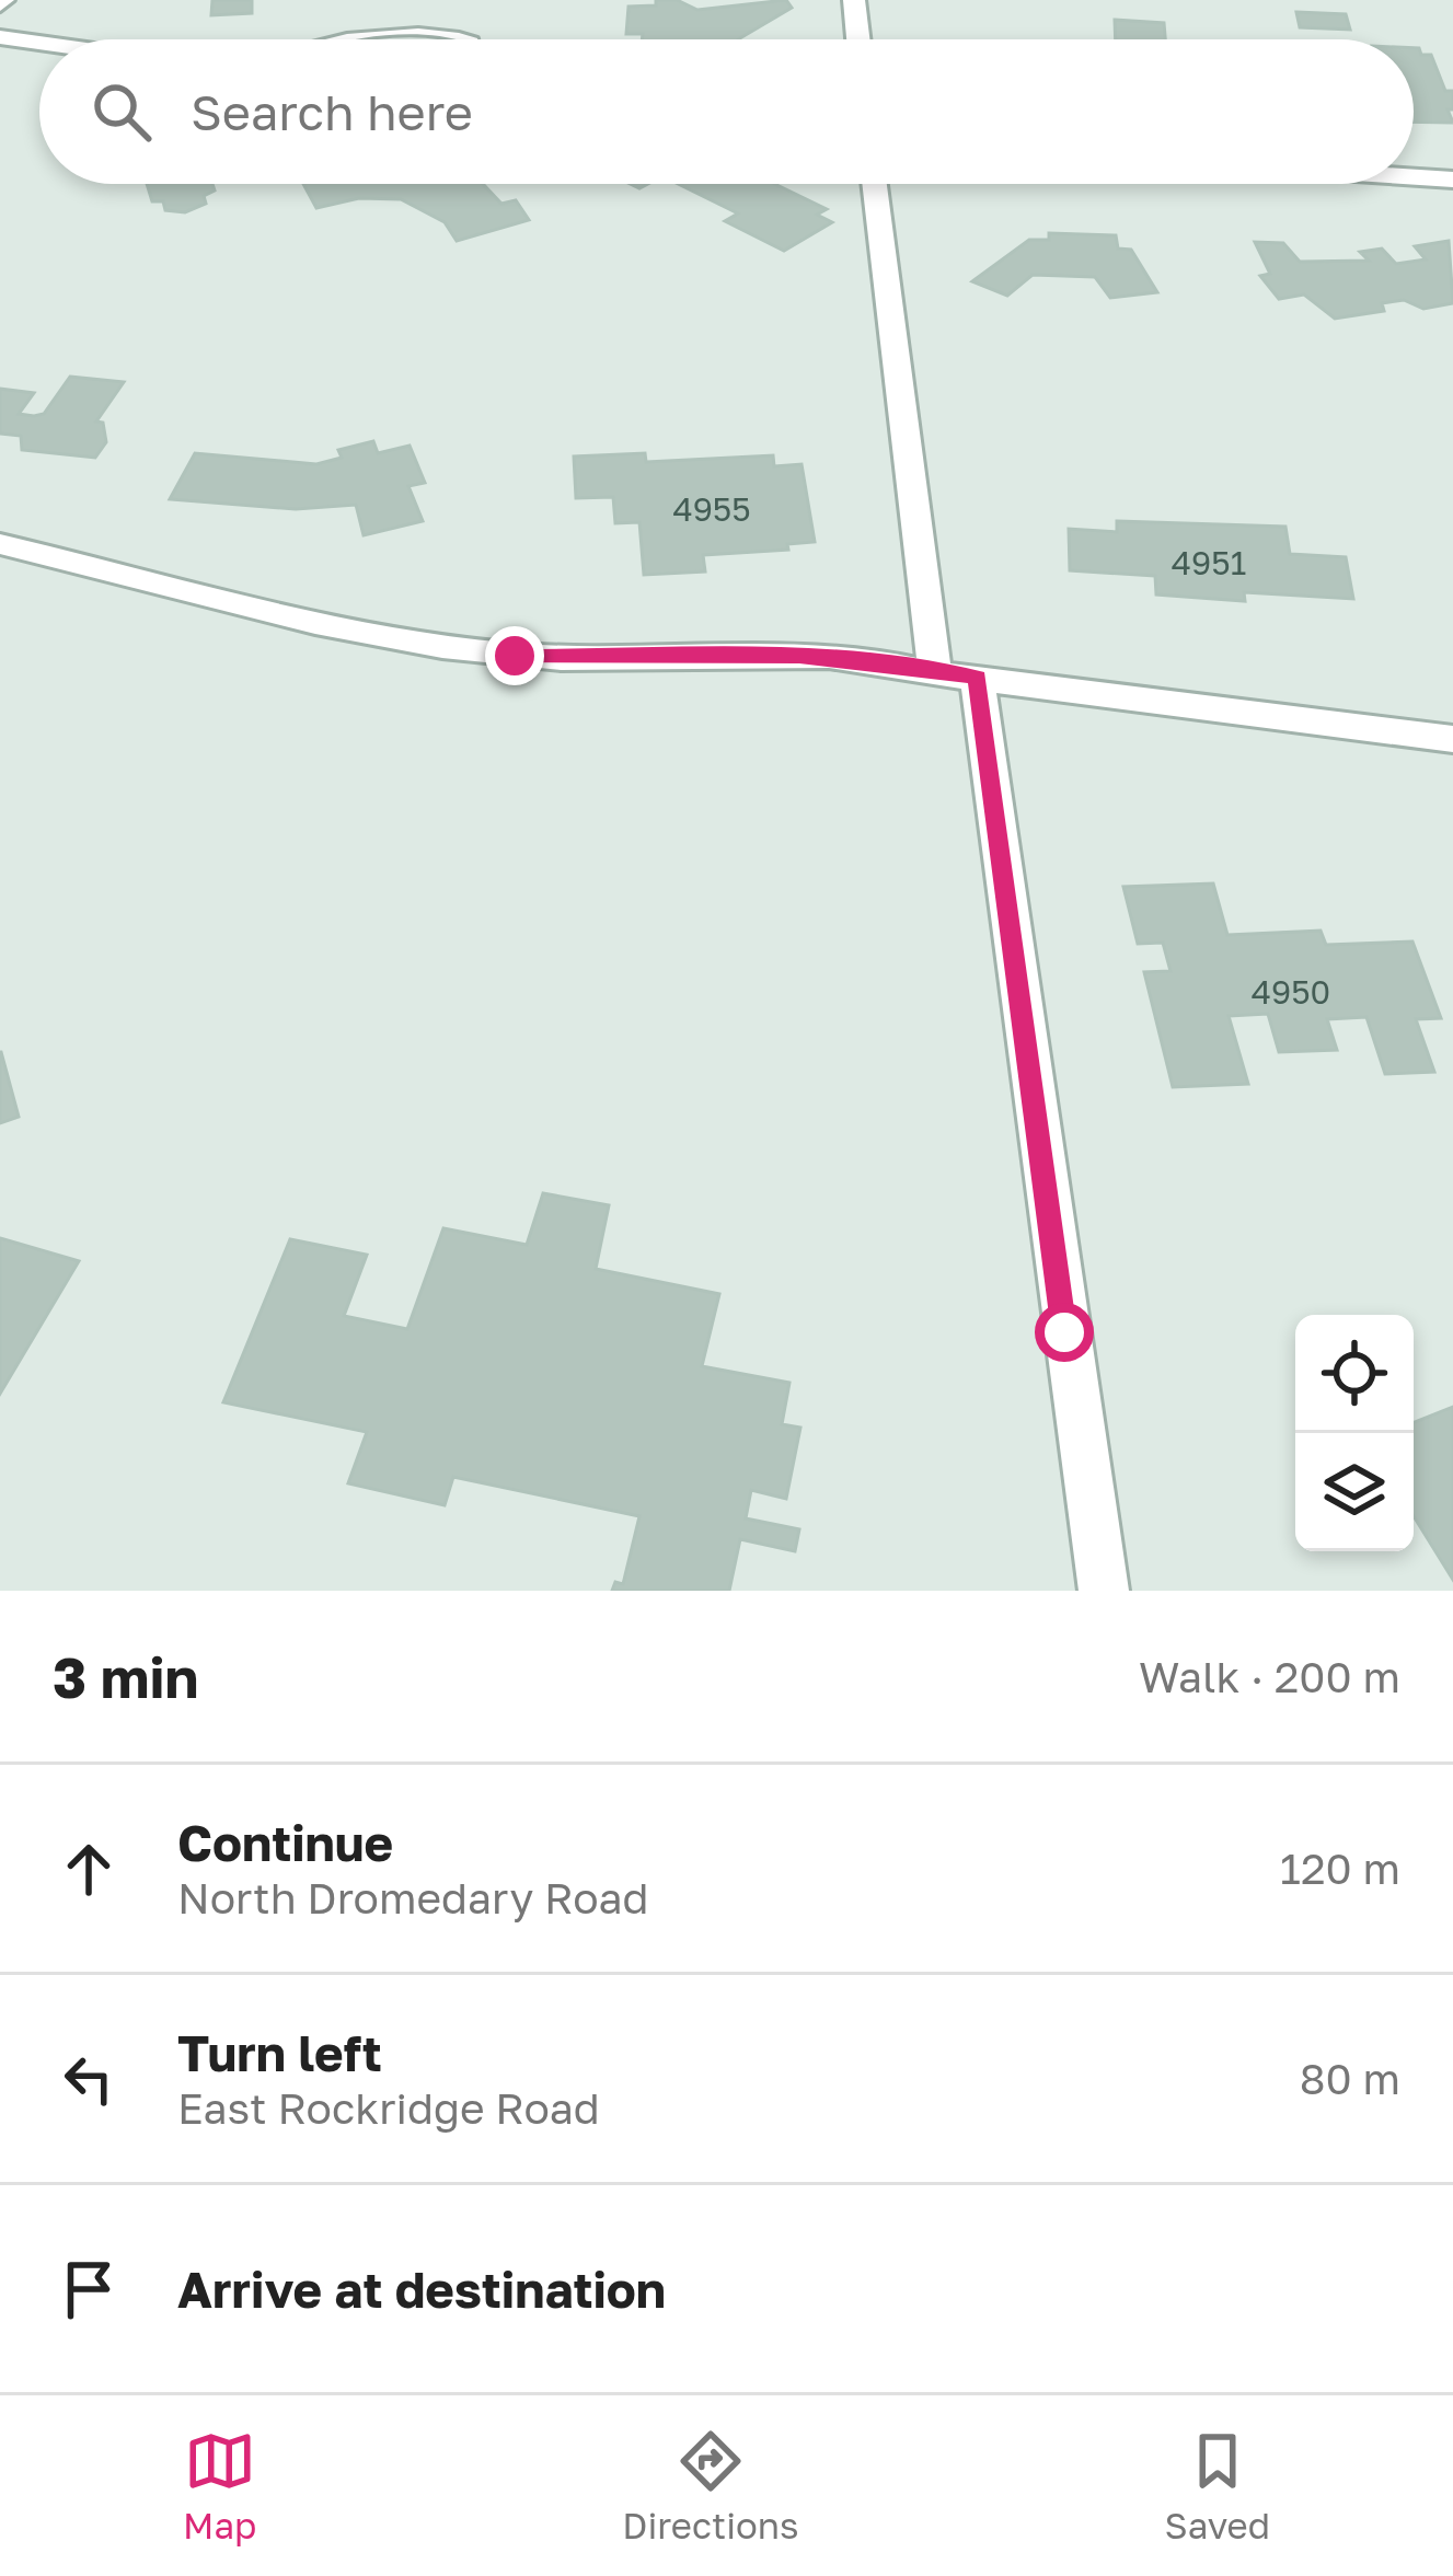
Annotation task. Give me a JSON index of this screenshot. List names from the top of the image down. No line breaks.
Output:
{"house_numbers":["4955","4951","4950"],"page":{"search":"Search here","heading":["3 min","Walk · 200 m"],"list":[["Continue","North Dromedary Road","120 m"],["Turn left","East Rockridge Road","80 m"],"Arrive at destination"],"nav":["Map","Directions","Saved"]}}
